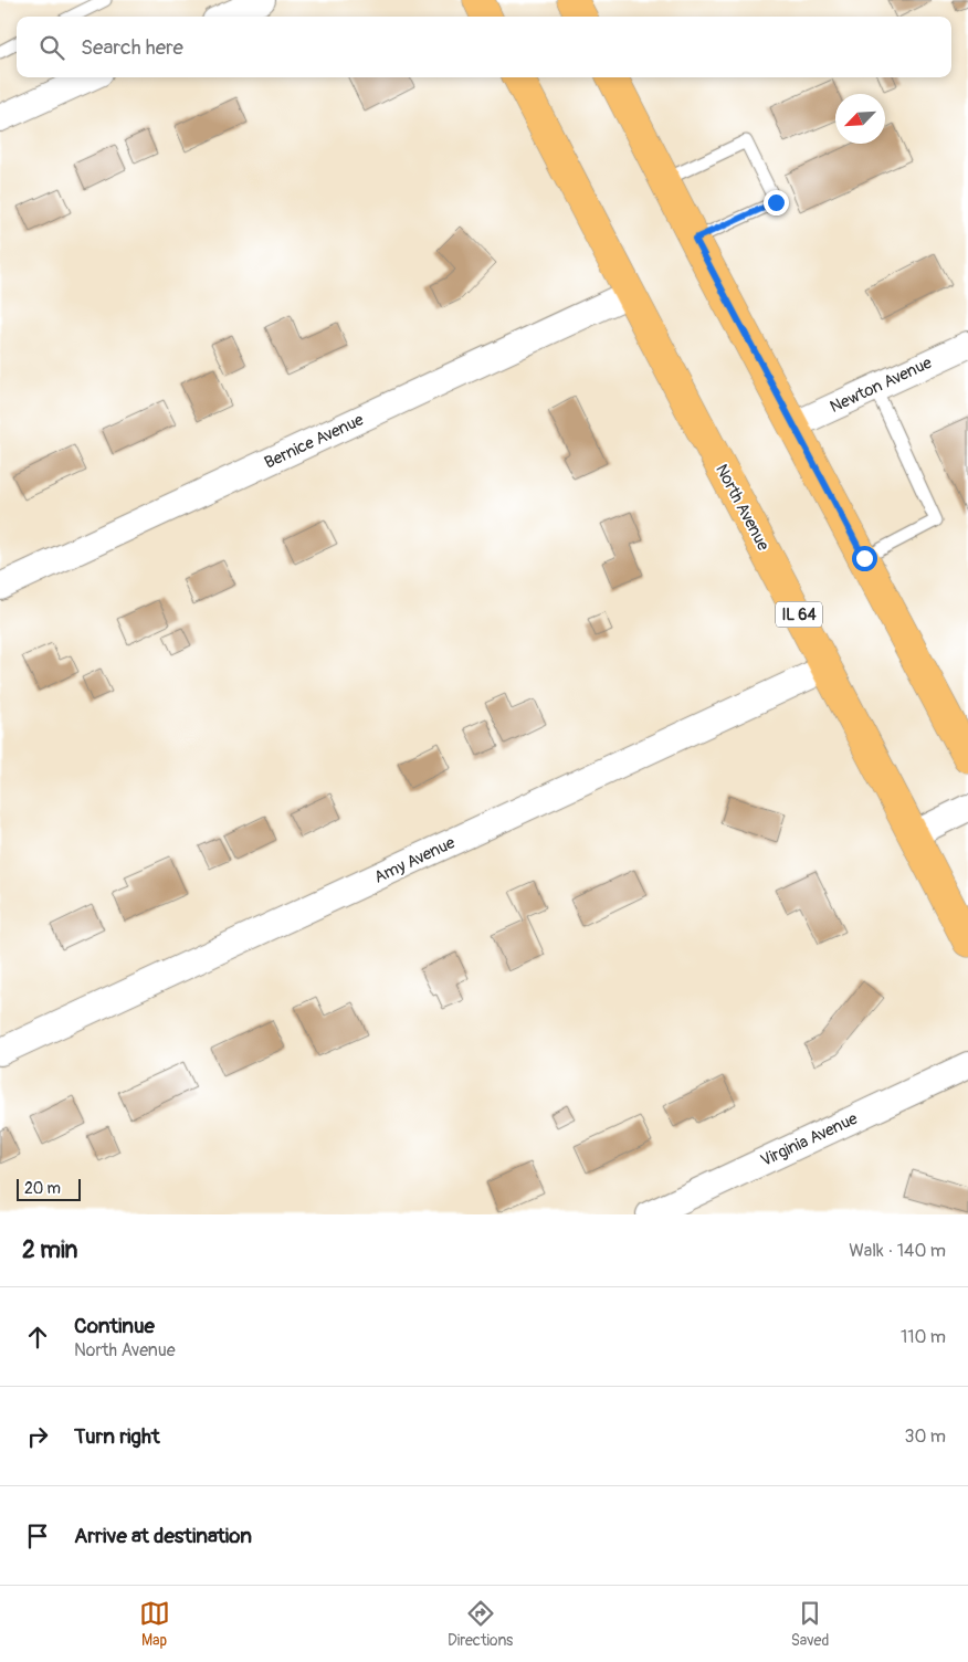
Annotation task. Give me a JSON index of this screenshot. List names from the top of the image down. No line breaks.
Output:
{"streets":{"main road":["North Avenue","IL 64"],"street":["Newton Avenue","Bernice Avenue","Amy Avenue","Virginia Avenue"]},"crossings":[["Bernice Avenue","North Avenue"],["North Avenue","Amy Avenue"]],"scale_bar":"20 m","north":"bottom left","page":{"search":"Search here","scale":"20 m","heading":["2 min","Walk · 140 m"],"list":[["Continue","North Avenue","110 m"],["Turn right","30 m"],"Arrive at destination"],"nav":["Map","Directions","Saved"]}}
